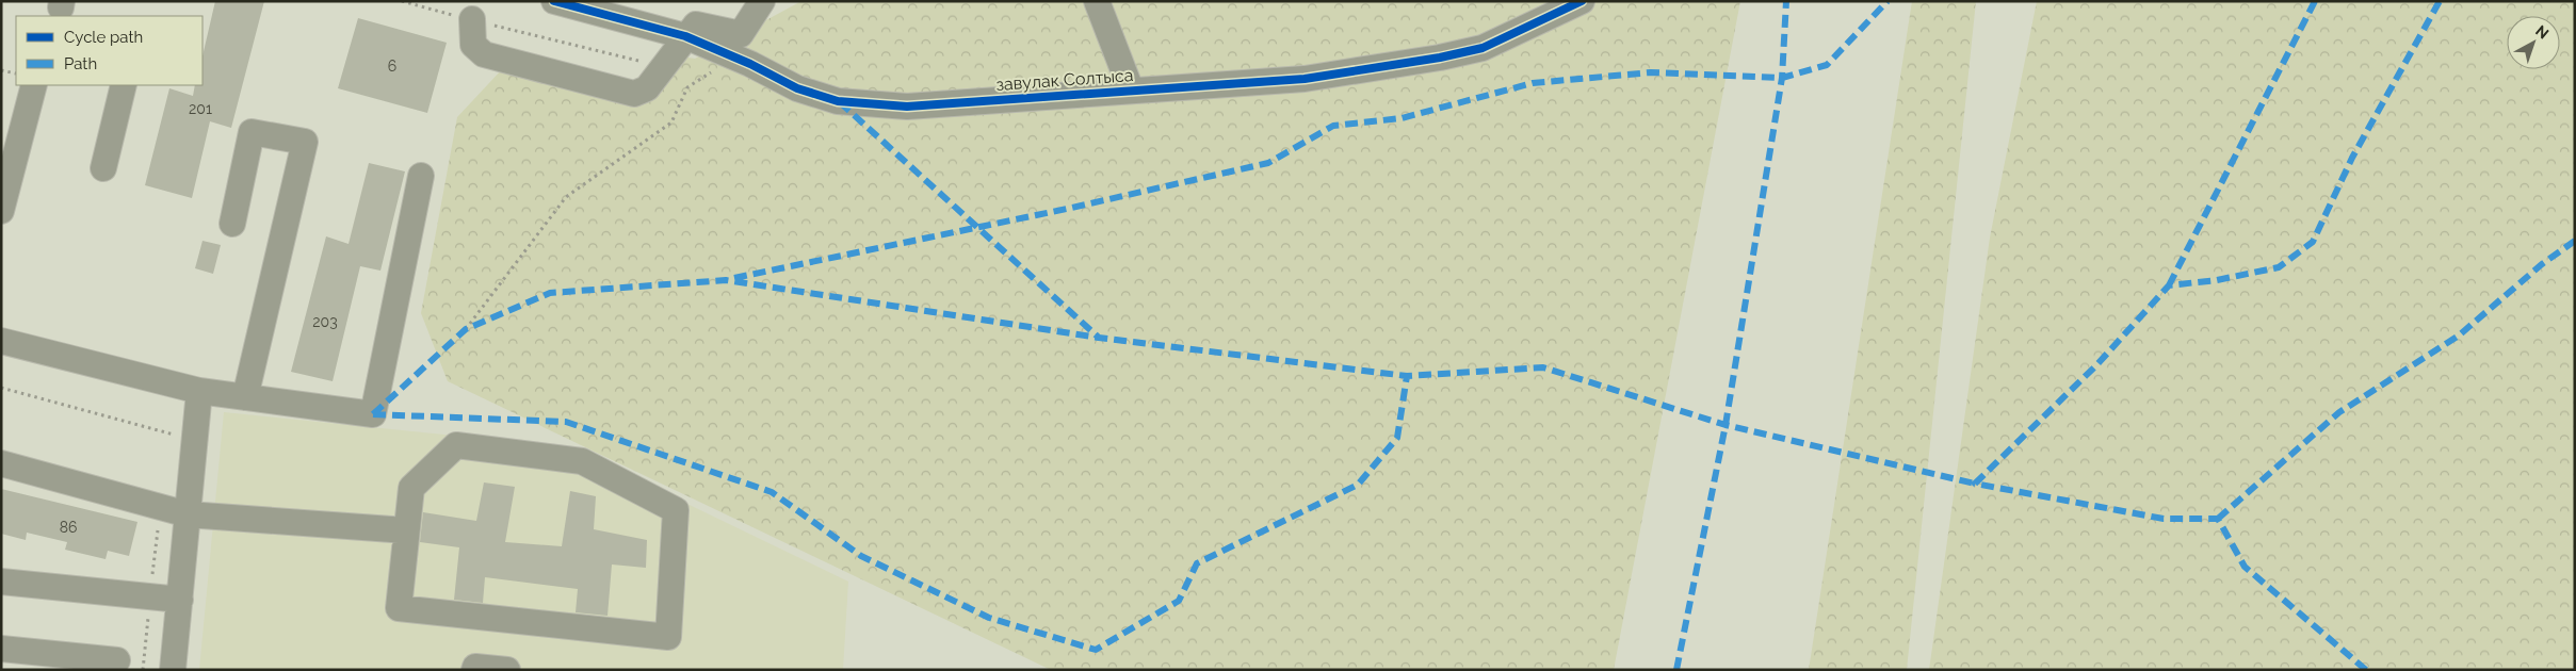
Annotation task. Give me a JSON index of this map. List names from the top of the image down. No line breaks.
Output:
{"streets":{"street":["завулак Солтыса"]},"house_numbers":["6","201","203","86"],"legend":["Cycle path","Path"],"north":"top right"}
